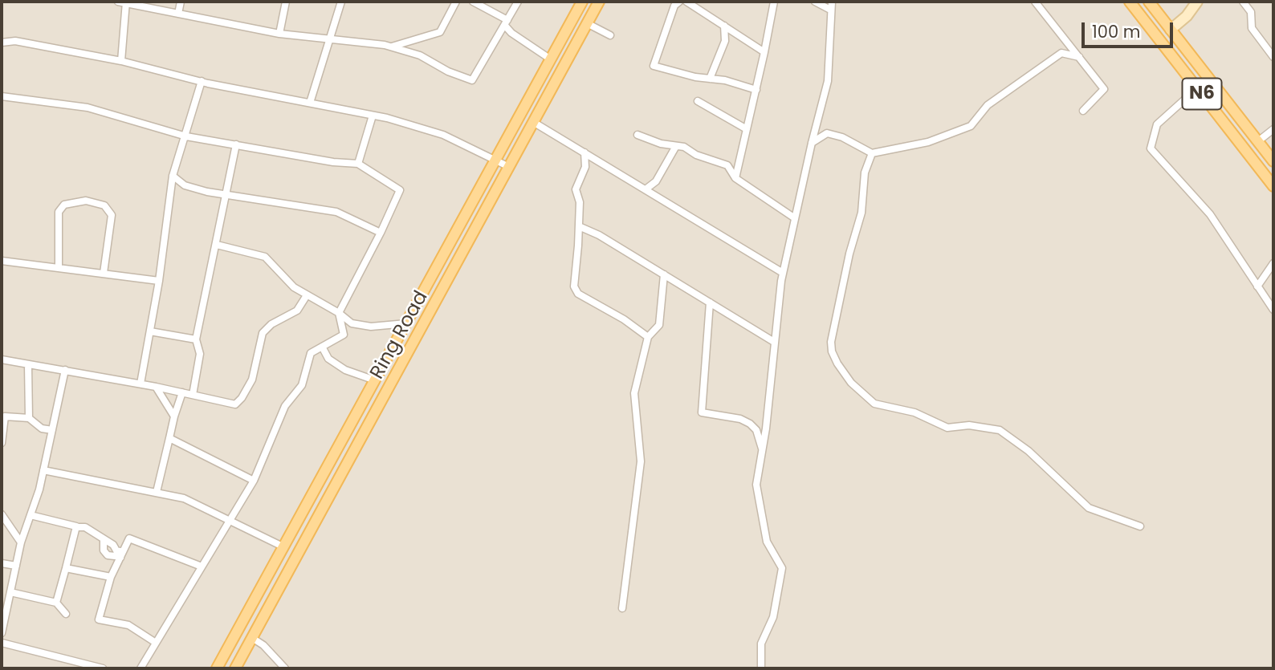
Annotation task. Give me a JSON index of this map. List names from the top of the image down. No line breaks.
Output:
{"streets":{"main road":["N6","Ring Road"]},"scale_bar":"100 m"}
